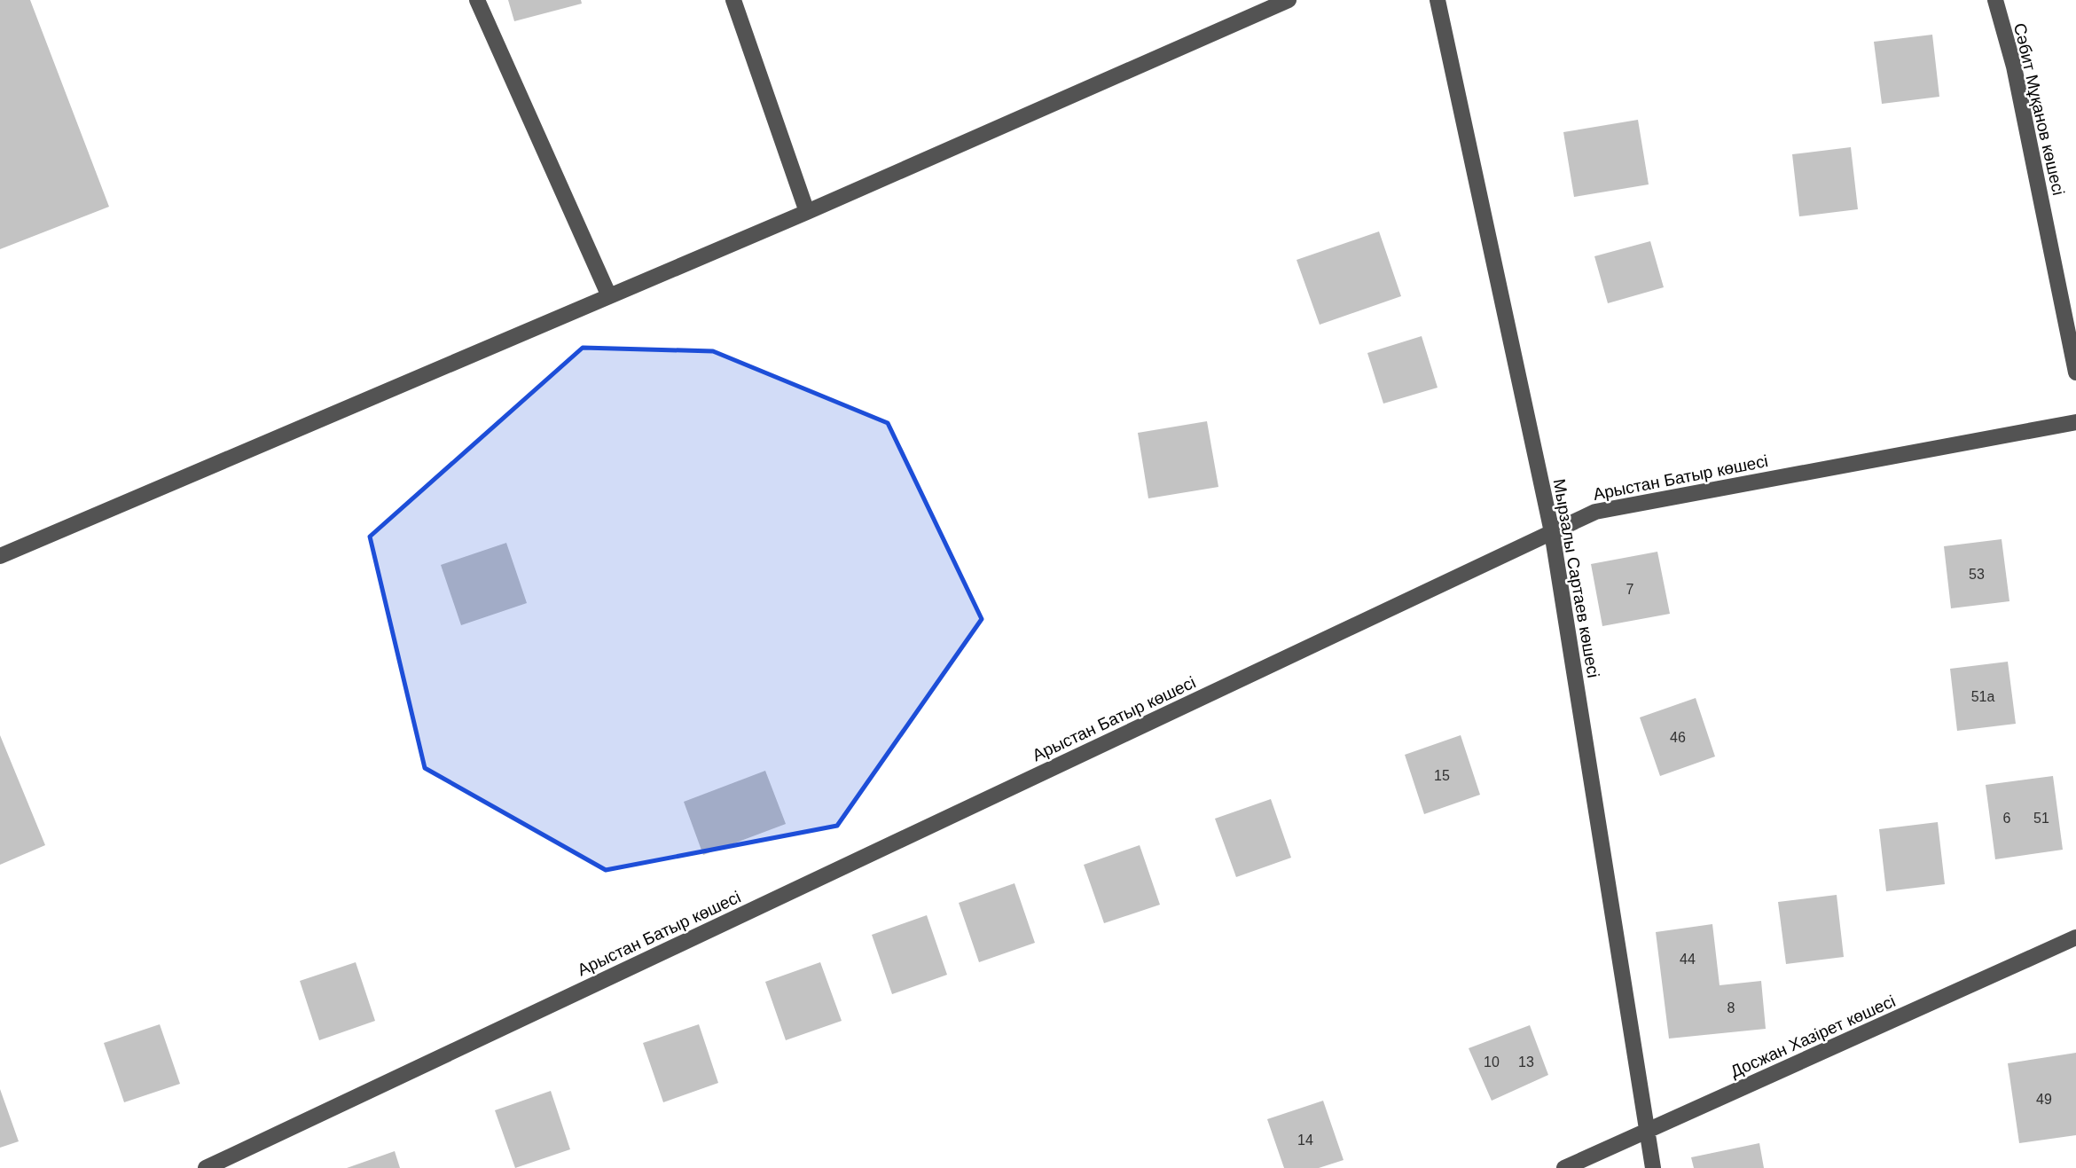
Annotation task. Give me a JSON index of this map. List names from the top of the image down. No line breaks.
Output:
{"streets":{"street":["Сәбит Мұқанов көшесі","Арыстан Батыр көшесі","Мырзалы Сартаев көшесі","Досжан Хазірет көшесі"]},"crossings":[["Арыстан Батыр көшесі","Мырзалы Сартаев көшесі"],["Мырзалы Сартаев көшесі","Досжан Хазірет көшесі"]],"house_numbers":["53","7","51а","46","15","6","51","44","8","10","13","49","14"]}
